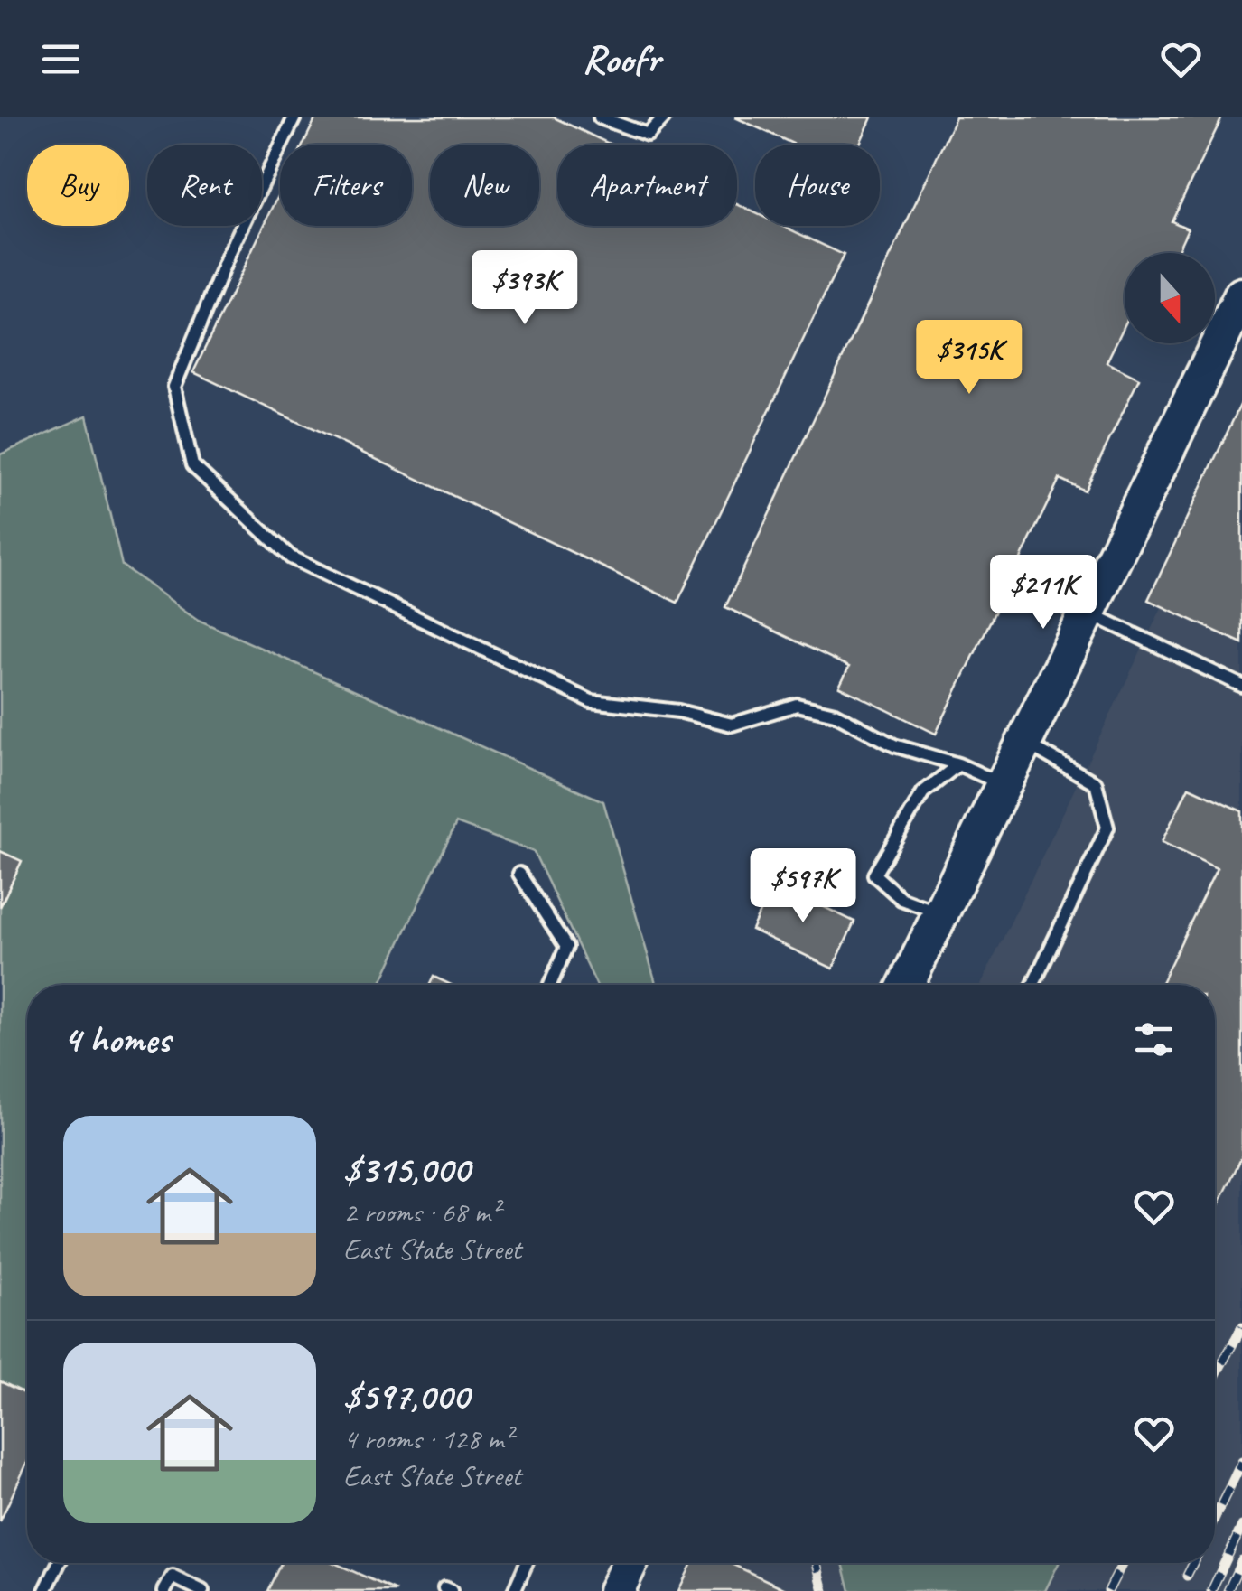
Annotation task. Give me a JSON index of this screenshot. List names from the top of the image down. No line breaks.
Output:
{"north":"bottom","page":{"header":"Roofr","chip":["Buy","Rent","Filters","New","Apartment","House"],"price":["$393K","$315K","$211K","$597K"],"heading":"4 homes","list":[{"name":"$315,000","note":"2 rooms · 68 m² · East State Street"},{"name":"$597,000","note":"4 rooms · 128 m² · East State Street"}]}}
